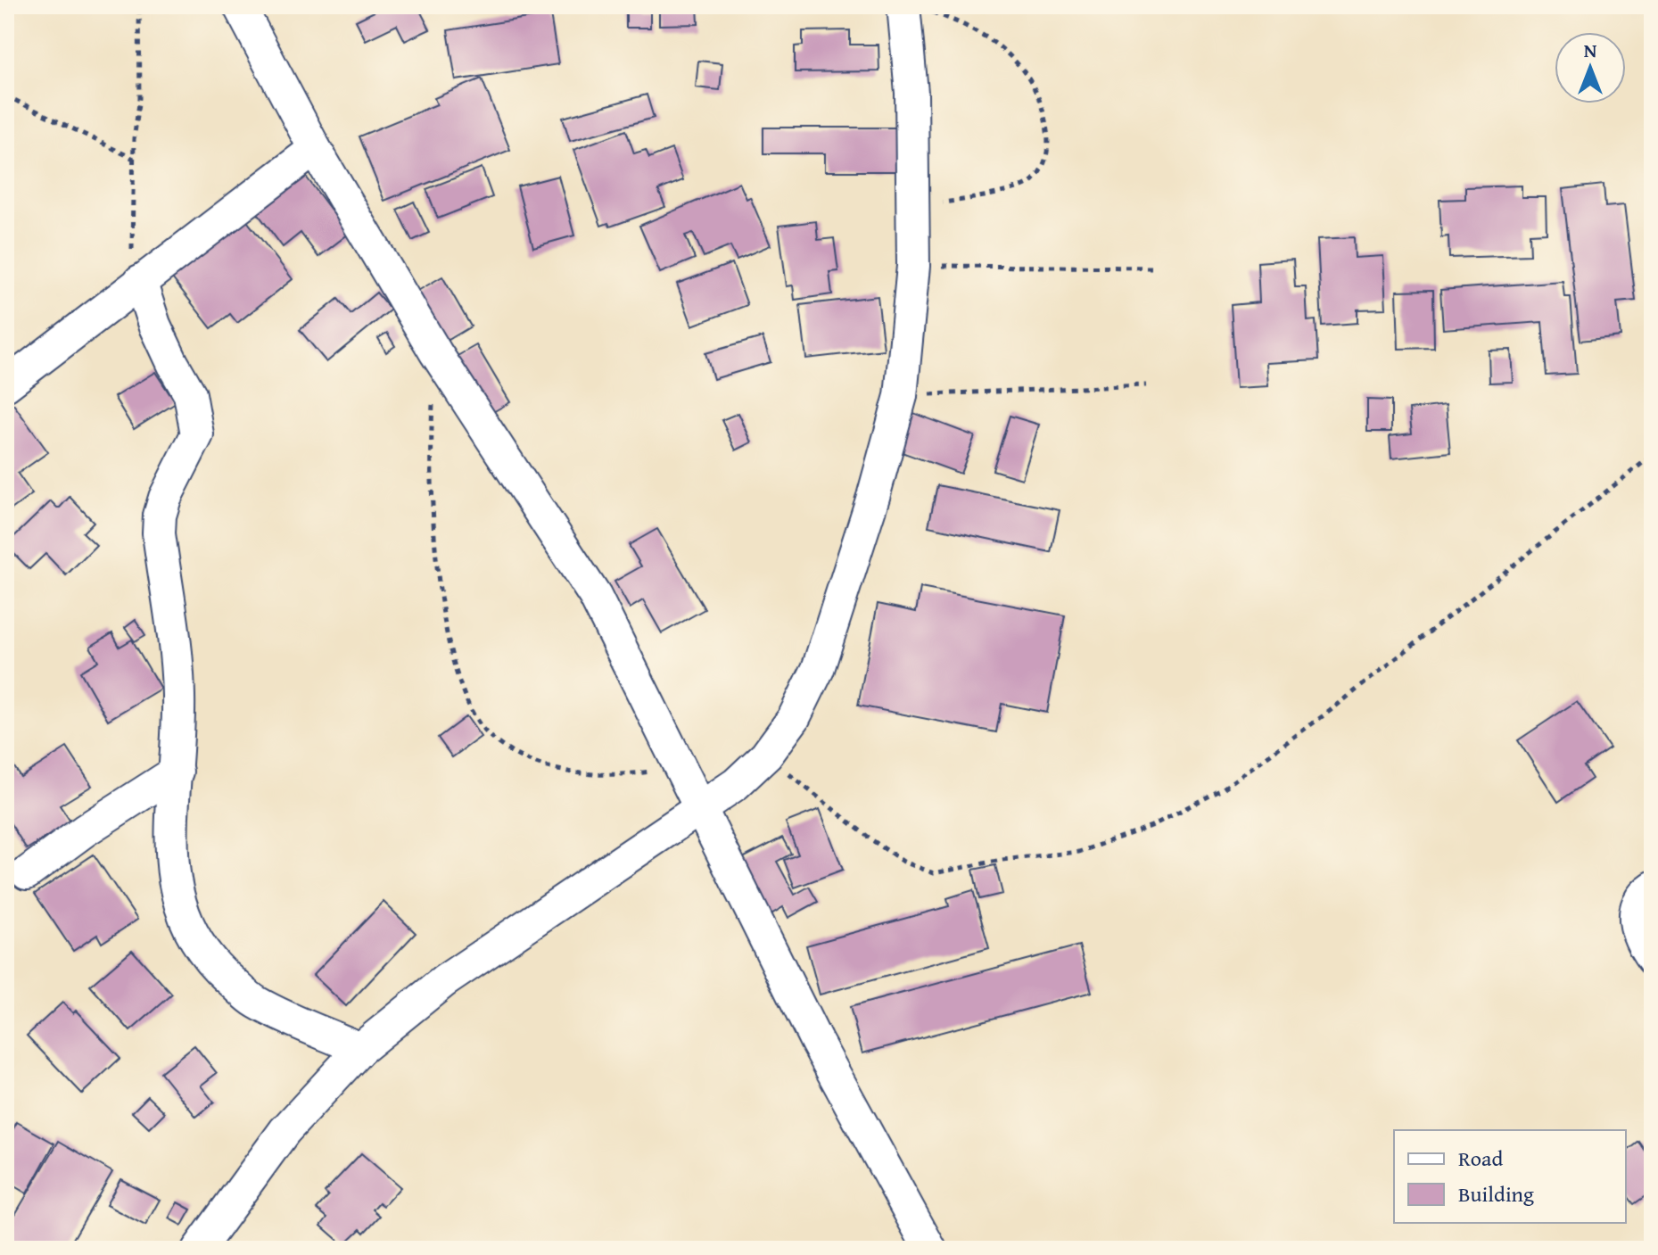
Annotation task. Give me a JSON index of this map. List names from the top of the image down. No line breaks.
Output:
{"legend":["Road","Building"],"north":"top"}
